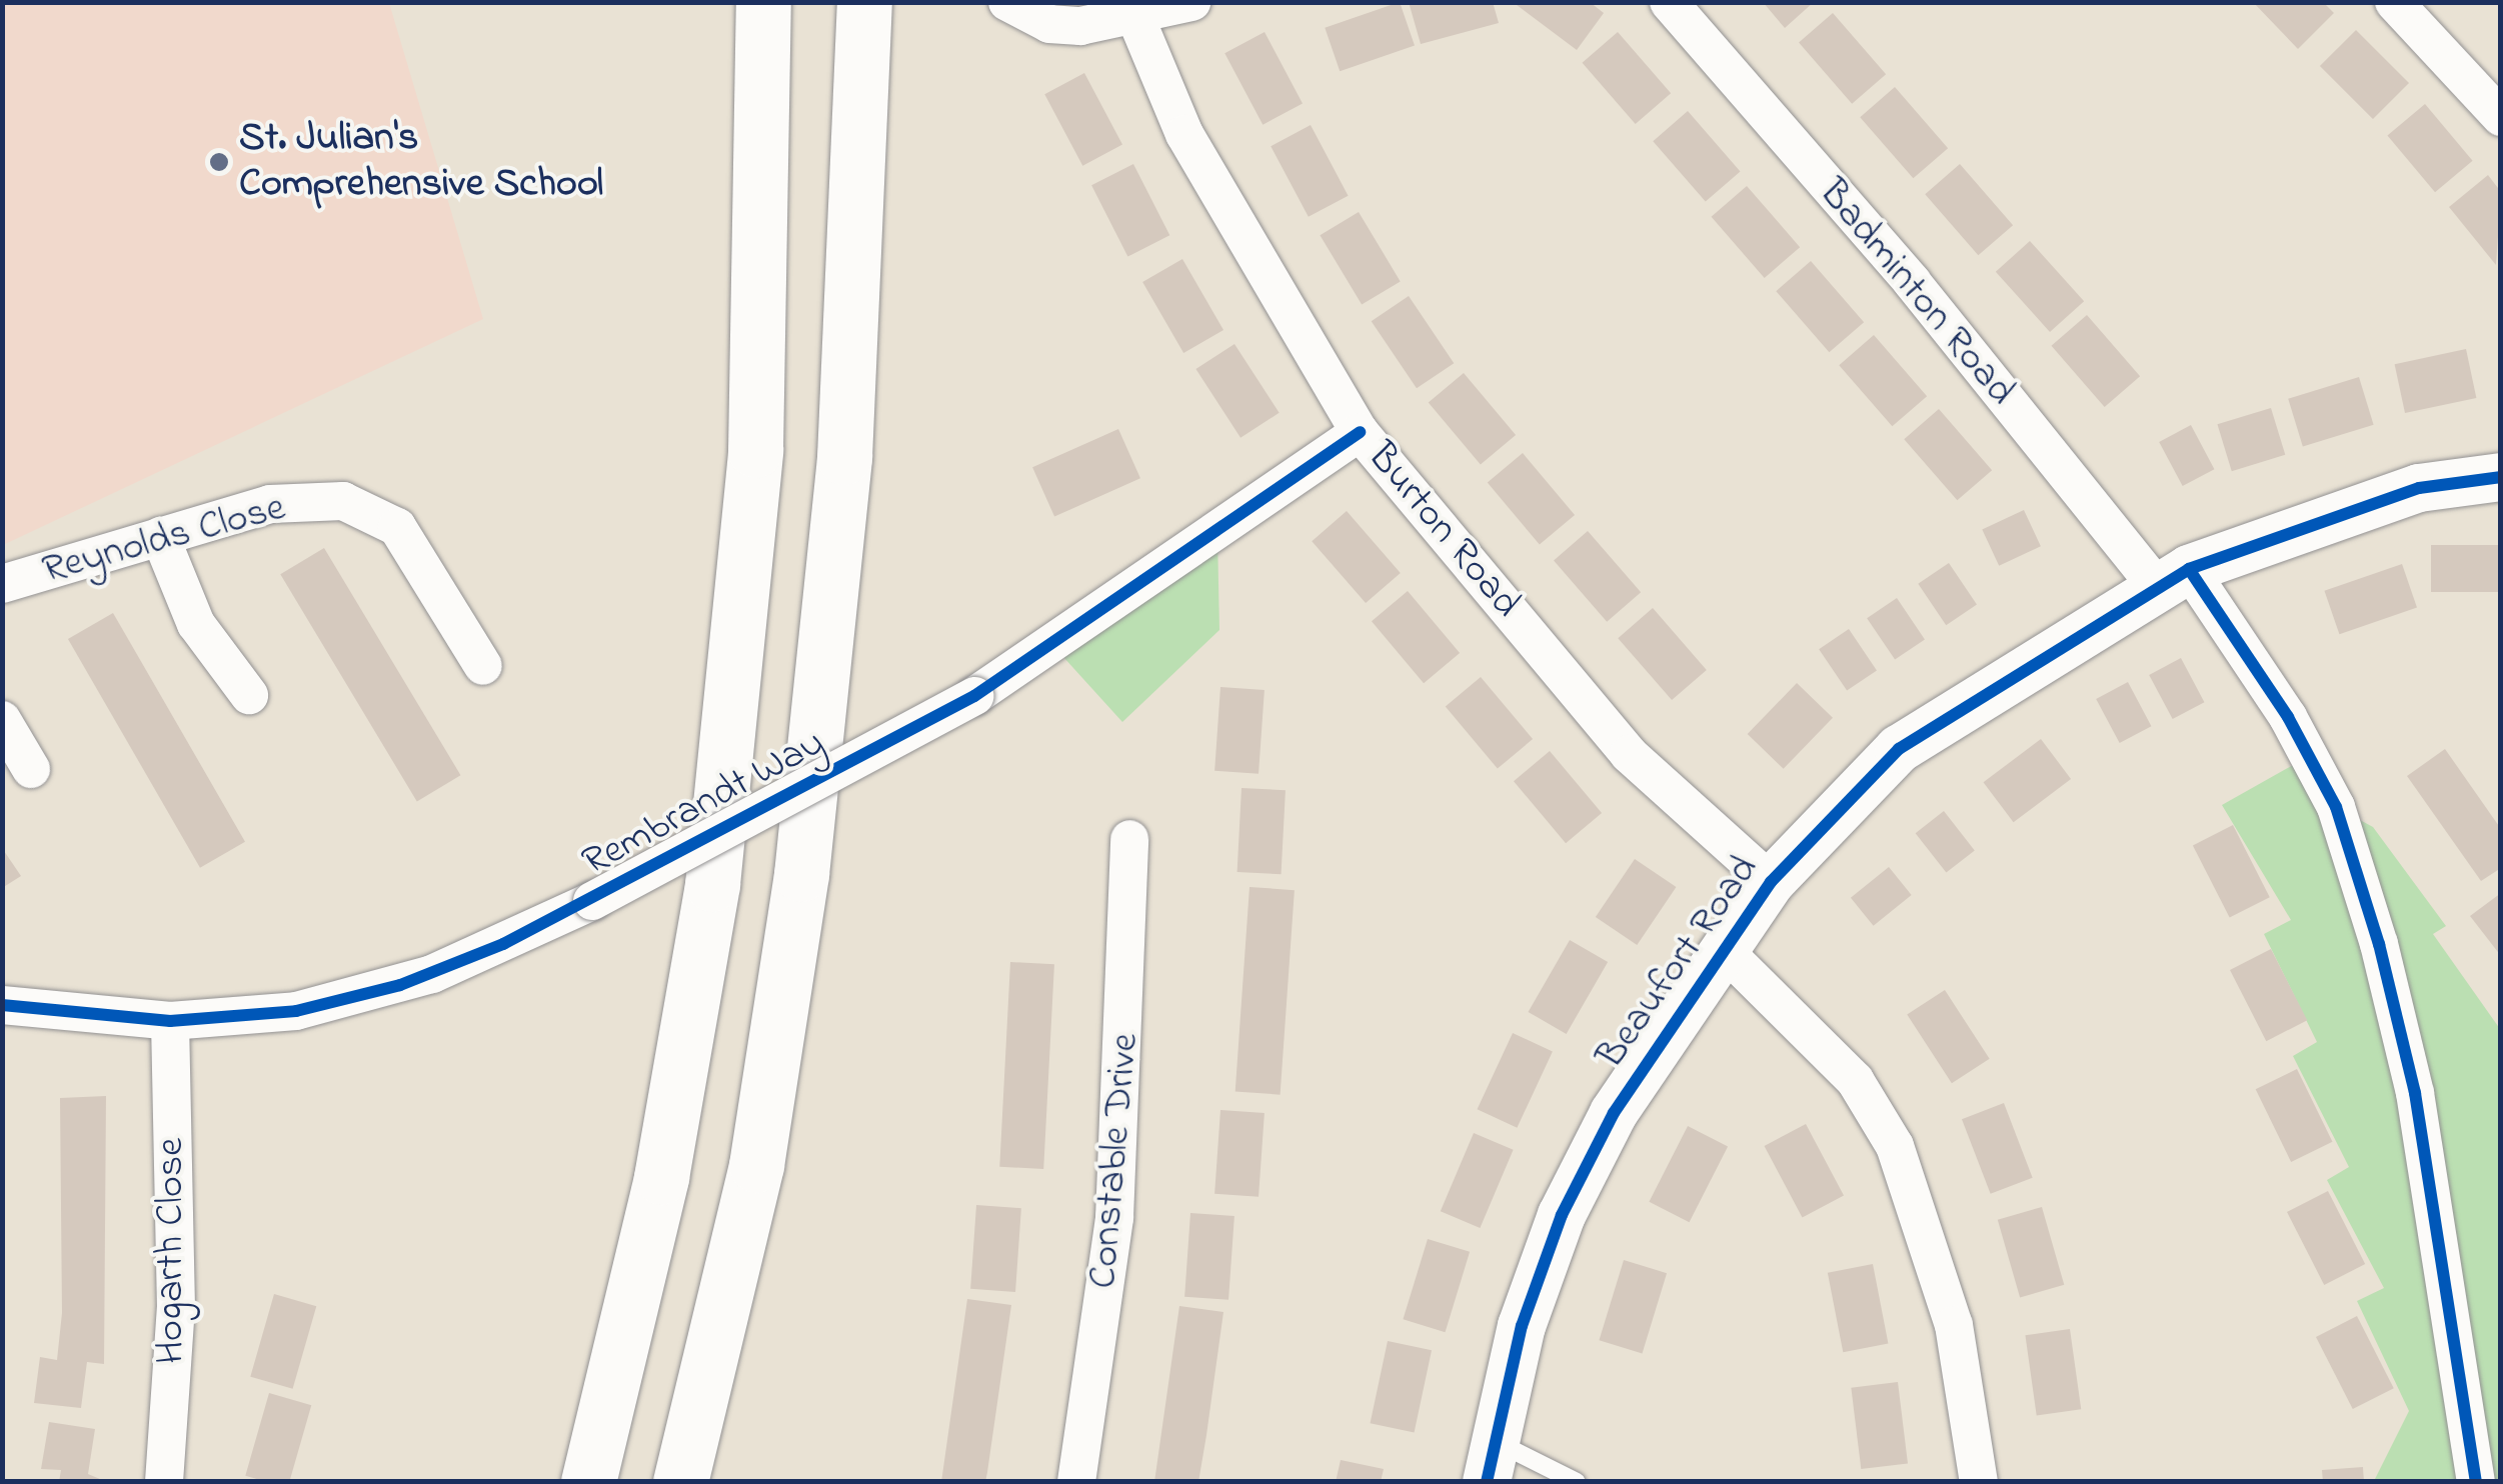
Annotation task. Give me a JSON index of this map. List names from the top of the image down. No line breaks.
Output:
{"streets":{"street":["Badminton Road","Burton Road","Reynolds Close","Rembrandt Way","Beaufort Road","Constable Drive","Hogarth Close"]},"crossings":[["Badminton Road","Beaufort Road"],["Burton Road","Rembrandt Way"],["Burton Road","Beaufort Road"],["Rembrandt Way","Hogarth Close"]],"places":["St. Julian's Comprehensive School"]}
